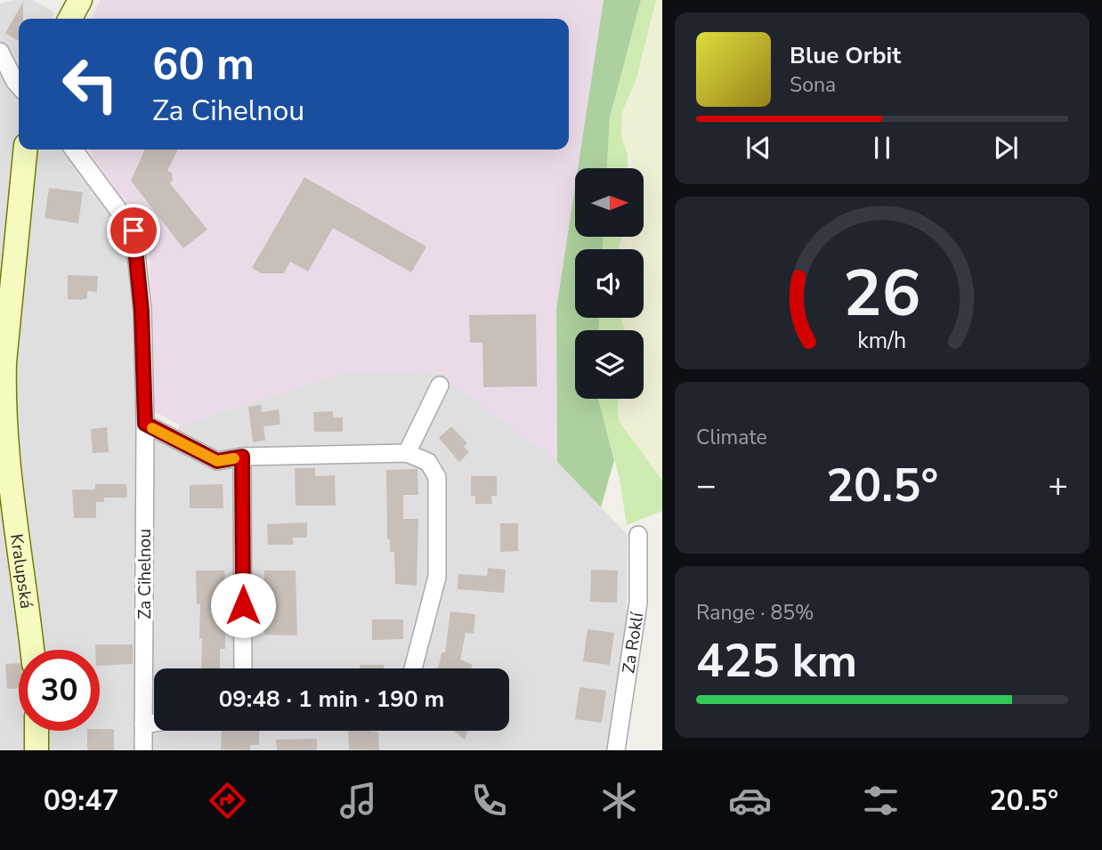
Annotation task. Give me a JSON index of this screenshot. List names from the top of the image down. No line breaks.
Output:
{"streets":{"main road":["Kralupská"],"street":["Za Cihelnou","Za Roklí"]},"north":"right","page":{"turn":["60 m","Za Cihelnou"],"song":["Blue Orbit","Sona"],"tile":["Climate",["Range · 85%","425 km"]],"heat":["−","20.5°","+"],"limit":"30","trip":"09:48 · 1 min · 190 m","tabs":["09:47","20.5°"],"gauge":["26","km/h"]}}
